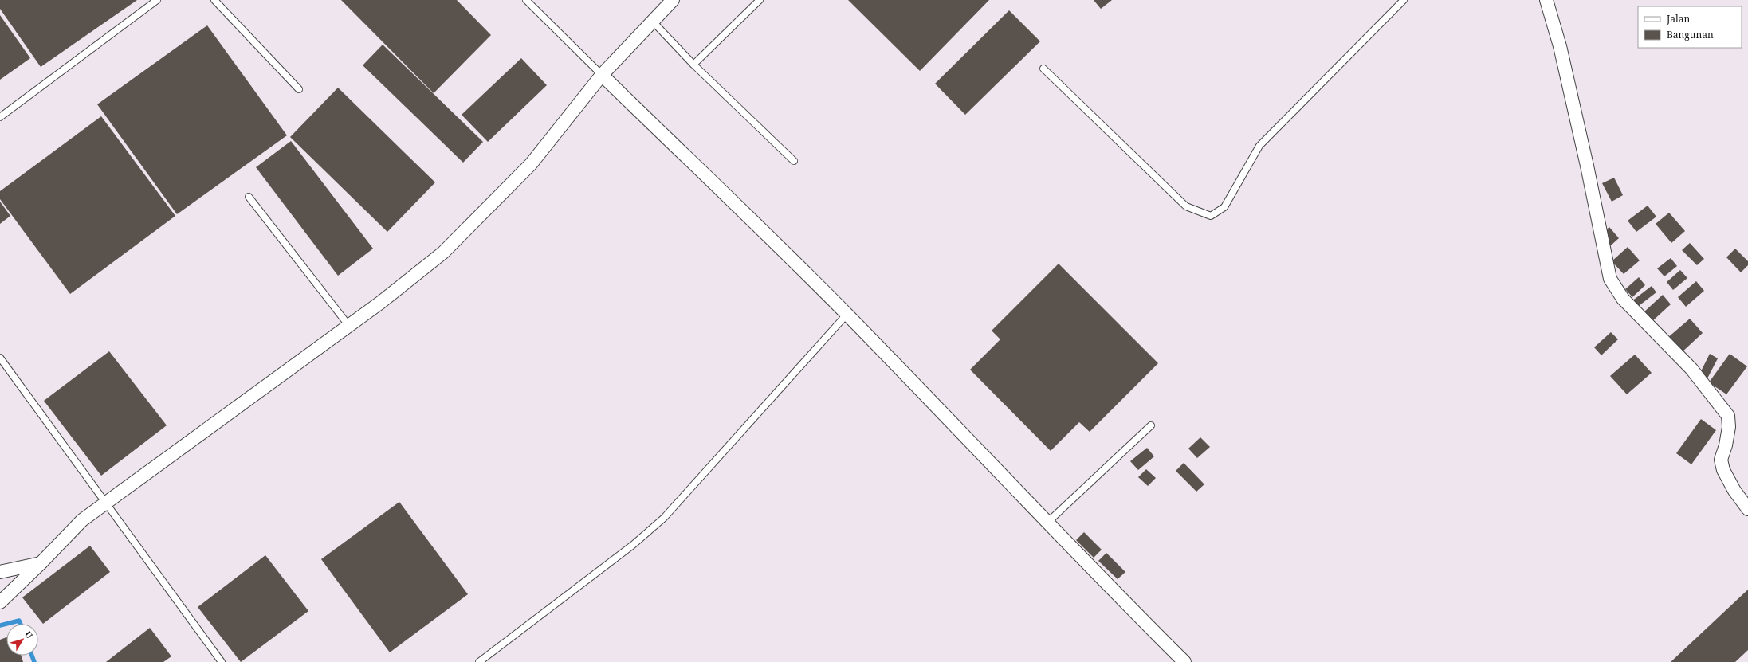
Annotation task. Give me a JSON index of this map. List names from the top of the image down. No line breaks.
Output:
{"legend":["Jalan","Bangunan"],"north":"top right"}
